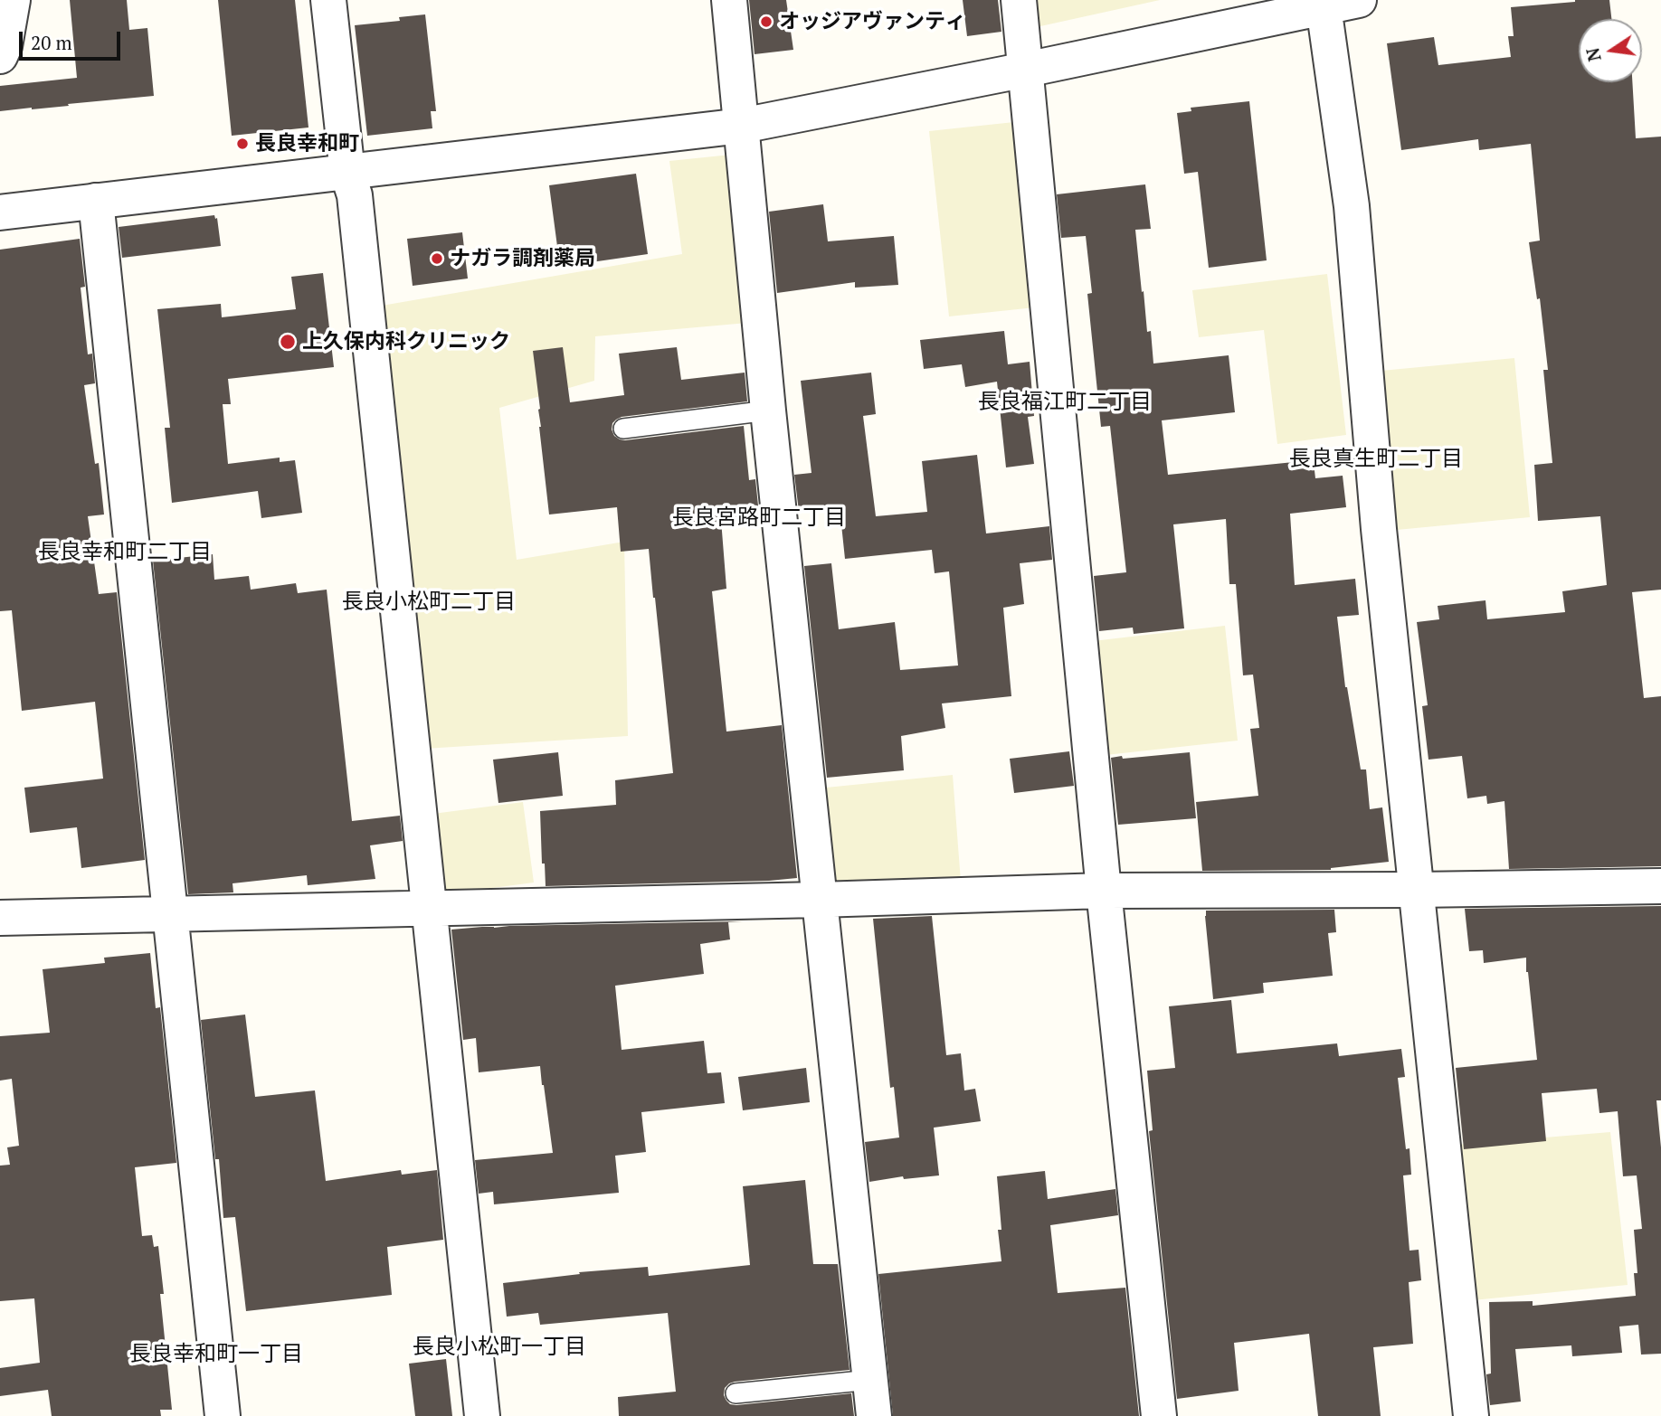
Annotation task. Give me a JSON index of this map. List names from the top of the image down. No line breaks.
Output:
{"districts":["長良福江町二丁目","長良真生町二丁目","長良宮路町二丁目","長良幸和町二丁目","長良小松町二丁目","長良小松町一丁目","長良幸和町一丁目"],"places":["オッジアヴァンティ","長良幸和町","ナガラ調剤薬局","上久保内科クリニック"],"scale_bar":"20 m","north":"left"}
